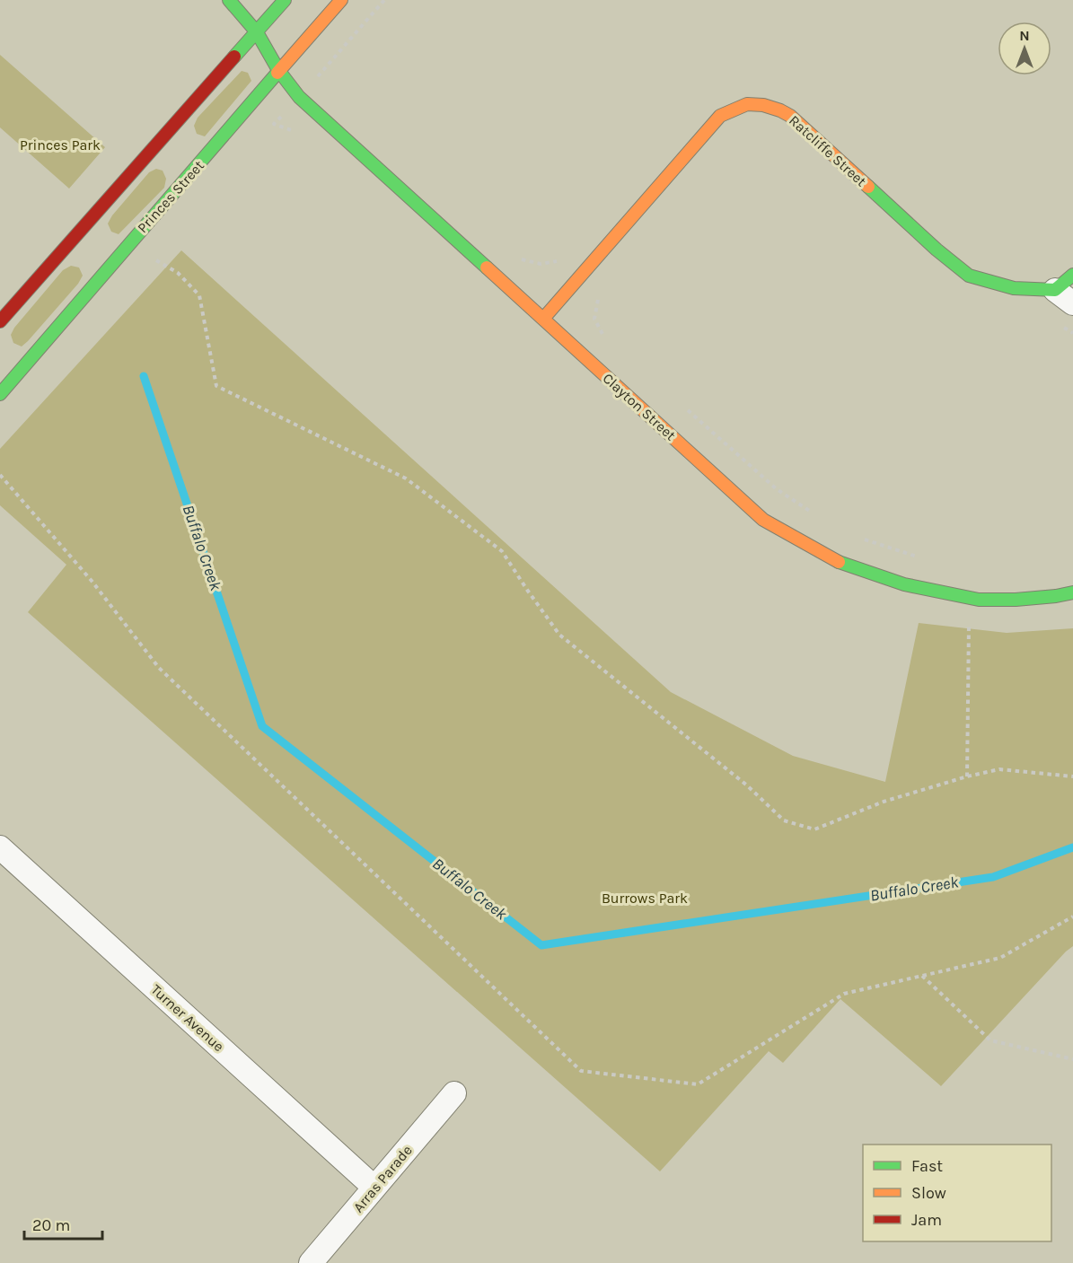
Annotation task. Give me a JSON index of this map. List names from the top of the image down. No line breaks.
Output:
{"streets":{"street":["Ratcliffe Street","Princes Street","Clayton Street","Turner Avenue","Arras Parade"]},"crossings":[["Ratcliffe Street","Clayton Street"],["Princes Street","Clayton Street"],["Turner Avenue","Arras Parade"]],"water":["Buffalo Creek"],"parks":["Princes Park","Burrows Park"],"legend":["Fast","Slow","Jam"],"scale_bar":"20 m","north":"top"}
